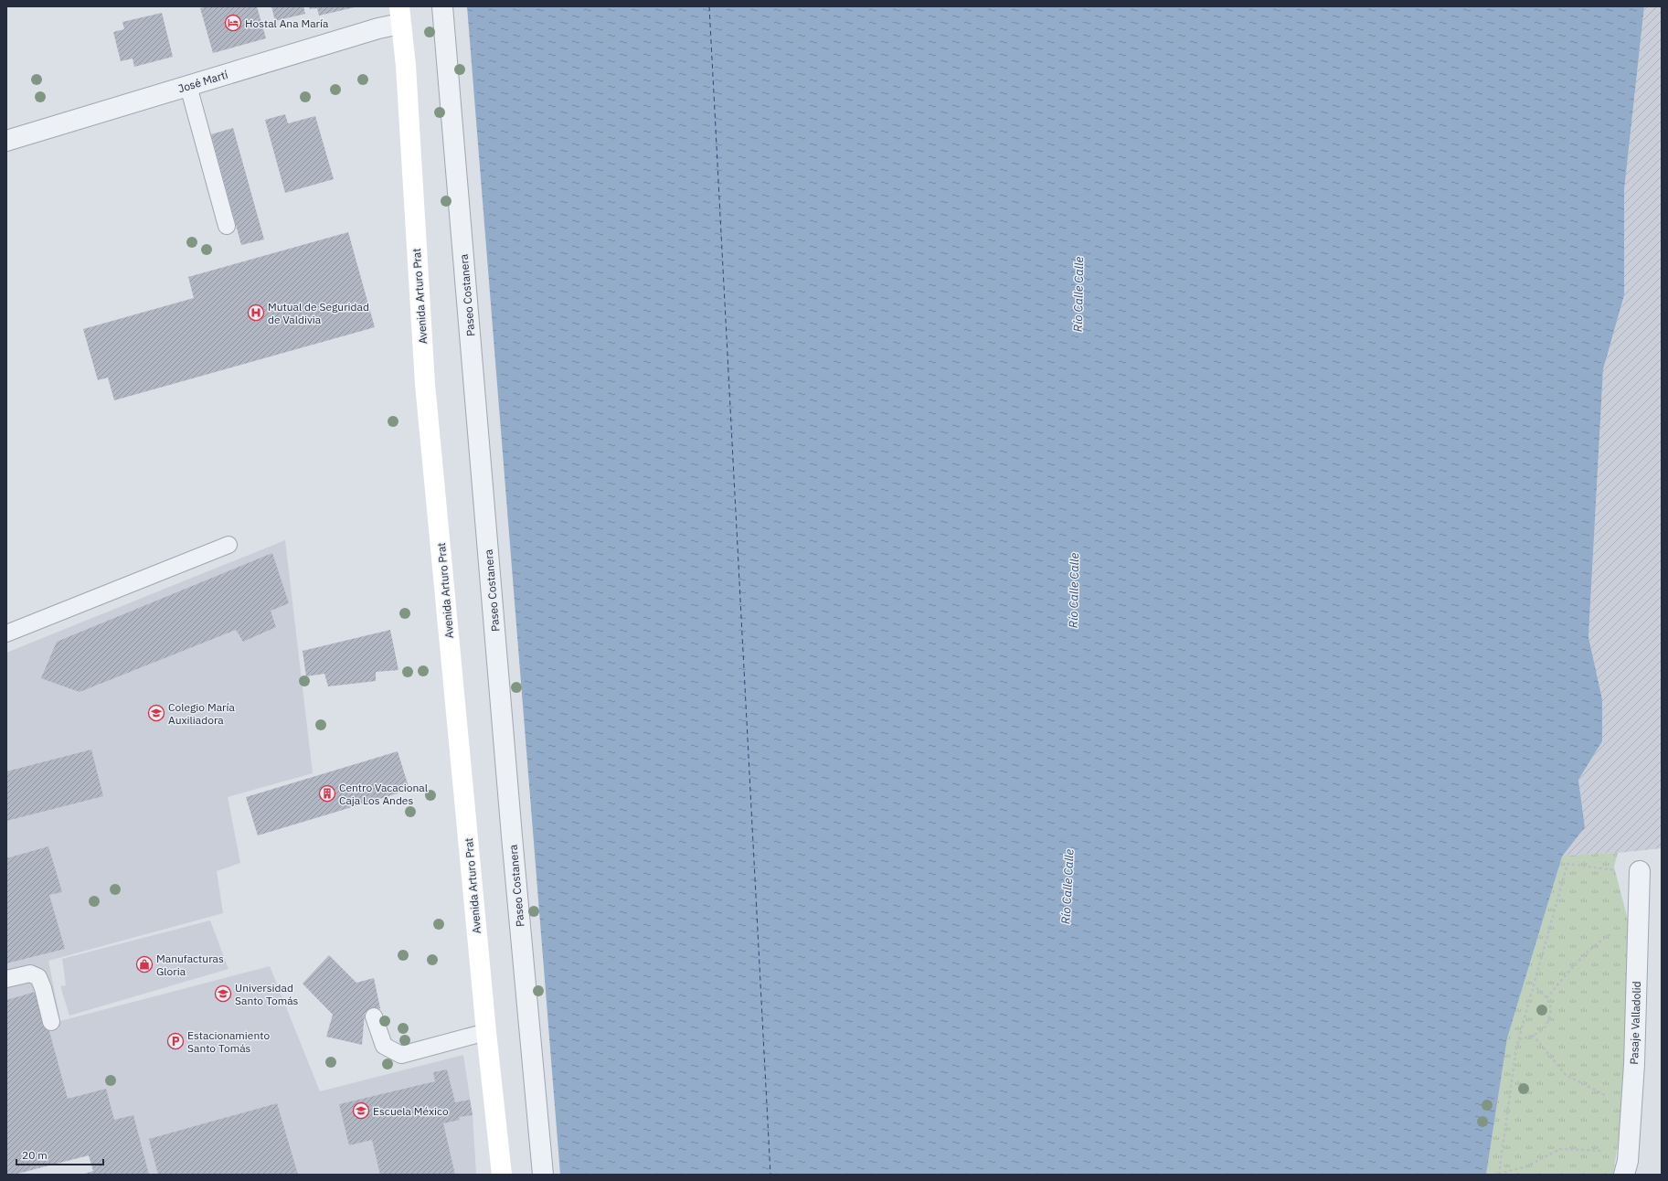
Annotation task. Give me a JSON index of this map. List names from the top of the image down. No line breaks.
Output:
{"streets":{"main road":["Avenida Arturo Prat"],"street":["José Martí","Paseo Costanera","Pasaje Valladolid"]},"crossings":[["José Martí","Avenida Arturo Prat"]],"water":["Río Calle Calle"],"places":{"hotel":["Hostal Ana María"],"hospital":["Mutual de Seguridad de Valdivia"],"school or university":["Colegio María Auxiliadora","Universidad Santo Tomás","Escuela México"],"building":["Centro Vacacional Caja Los Andes"],"shop":["Manufacturas Gloria"],"parking":["Estacionamiento Santo Tomás"]},"scale_bar":"20 m"}
